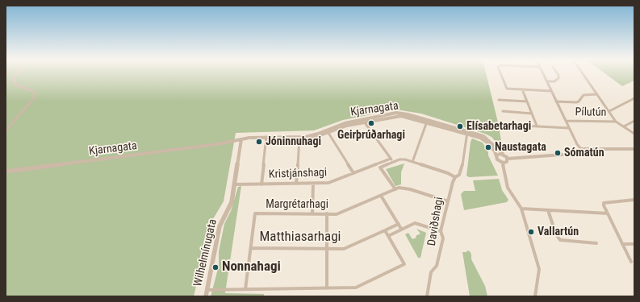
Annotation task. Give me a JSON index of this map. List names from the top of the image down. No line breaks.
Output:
{"streets":{"street":["Kjarnagata","Pílutún","Kristjánshagi","Margrétarhagi","Daviðshagi","Matthiasarhagi","Wilhelmínugata"]},"crossings":[["Kjarnagata","Daviðshagi"],["Kjarnagata","Wilhelmínugata"],["Kristjánshagi","Wilhelmínugata"],["Margrétarhagi","Daviðshagi"],["Margrétarhagi","Matthiasarhagi"]],"places":["Geirþrúðarhagi","Elísabetarhagi","Jóninnuhagi","Naustagata","Sómatún","Vallartún","Nonnahagi"]}
